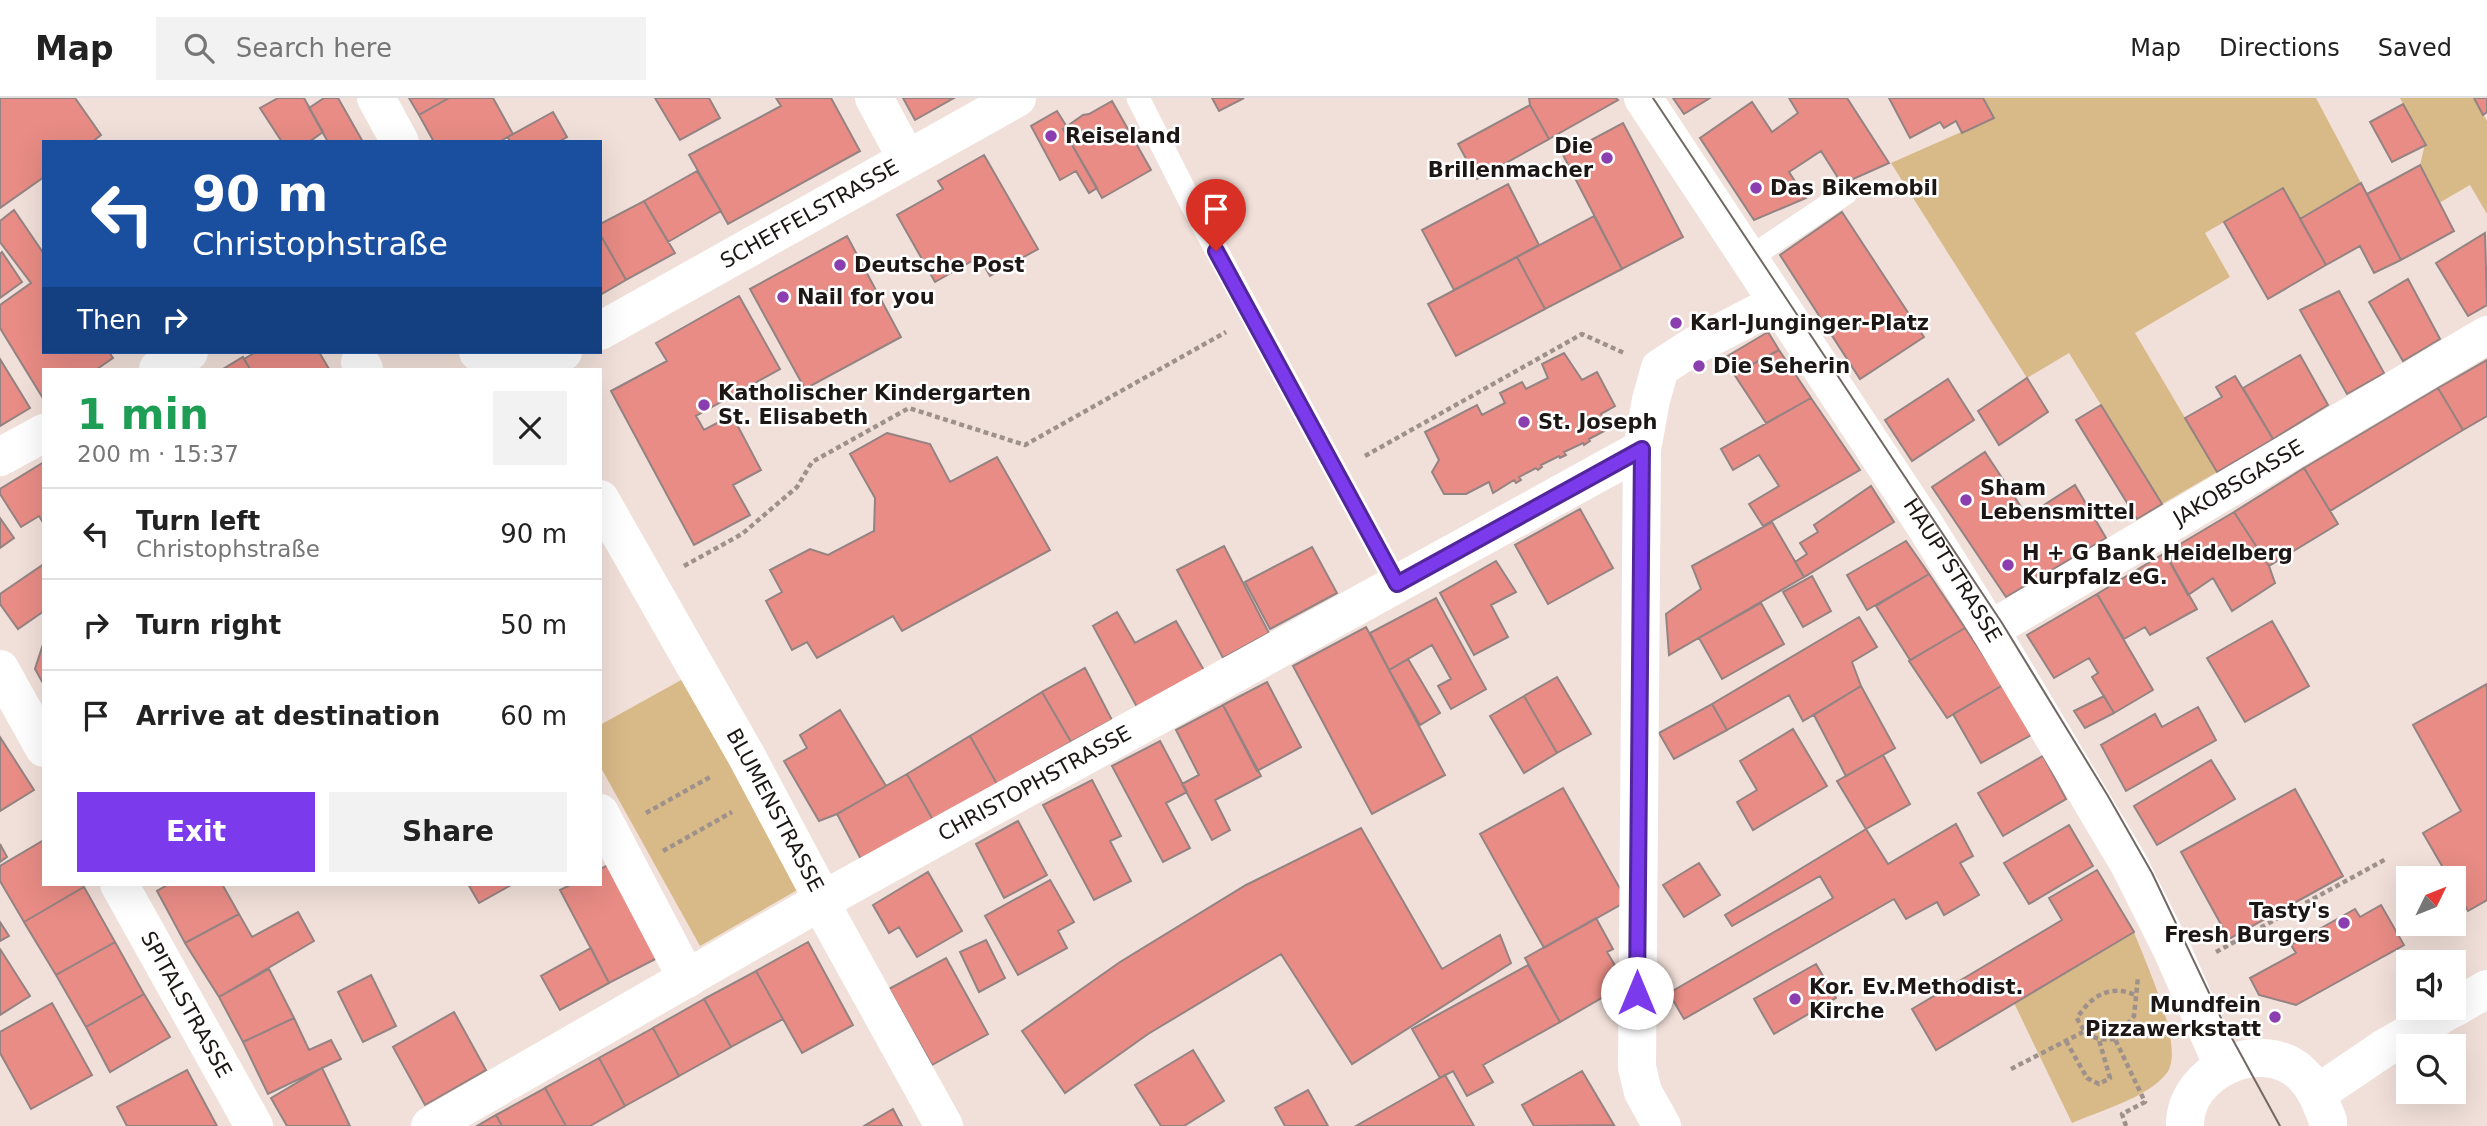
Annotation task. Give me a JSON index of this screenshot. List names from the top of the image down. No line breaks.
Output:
{"streets":{"street":["SCHEFFELSTRASSE","JAKOBSGASSE","HAUPTSTRASSE","CHRISTOPHSTRASSE","BLUMENSTRASSE","SPITALSTRASSE"]},"crossings":[["JAKOBSGASSE","HAUPTSTRASSE"],["CHRISTOPHSTRASSE","BLUMENSTRASSE"]],"places":["Reiseland","Die Brillenmacher","Das Bikemobil","Deutsche Post","Nail for you","Karl-Junginger-Platz","Die Seherin","Katholischer Kindergarten St. Elisabeth","St. Joseph","Sham Lebensmittel","H + G Bank Heidelberg Kurpfalz eG.","Tasty's Fresh Burgers","Kor. Ev.Methodist. Kirche","Mundfein Pizzawerkstatt"],"north":"top right","page":{"header":"Map","search":"Search here","nav":["Map","Directions","Saved"],"turn":["90 m","Christophstraße"],"then":"Then","heading":["1 min","200 m · 15:37"],"list":[{"name":"Turn left","note":"Christophstraße","value":"90 m"},{"name":"Turn right","value":"50 m"},{"name":"Arrive at destination","value":"60 m"}],"buttons":["Exit","Share"]}}
